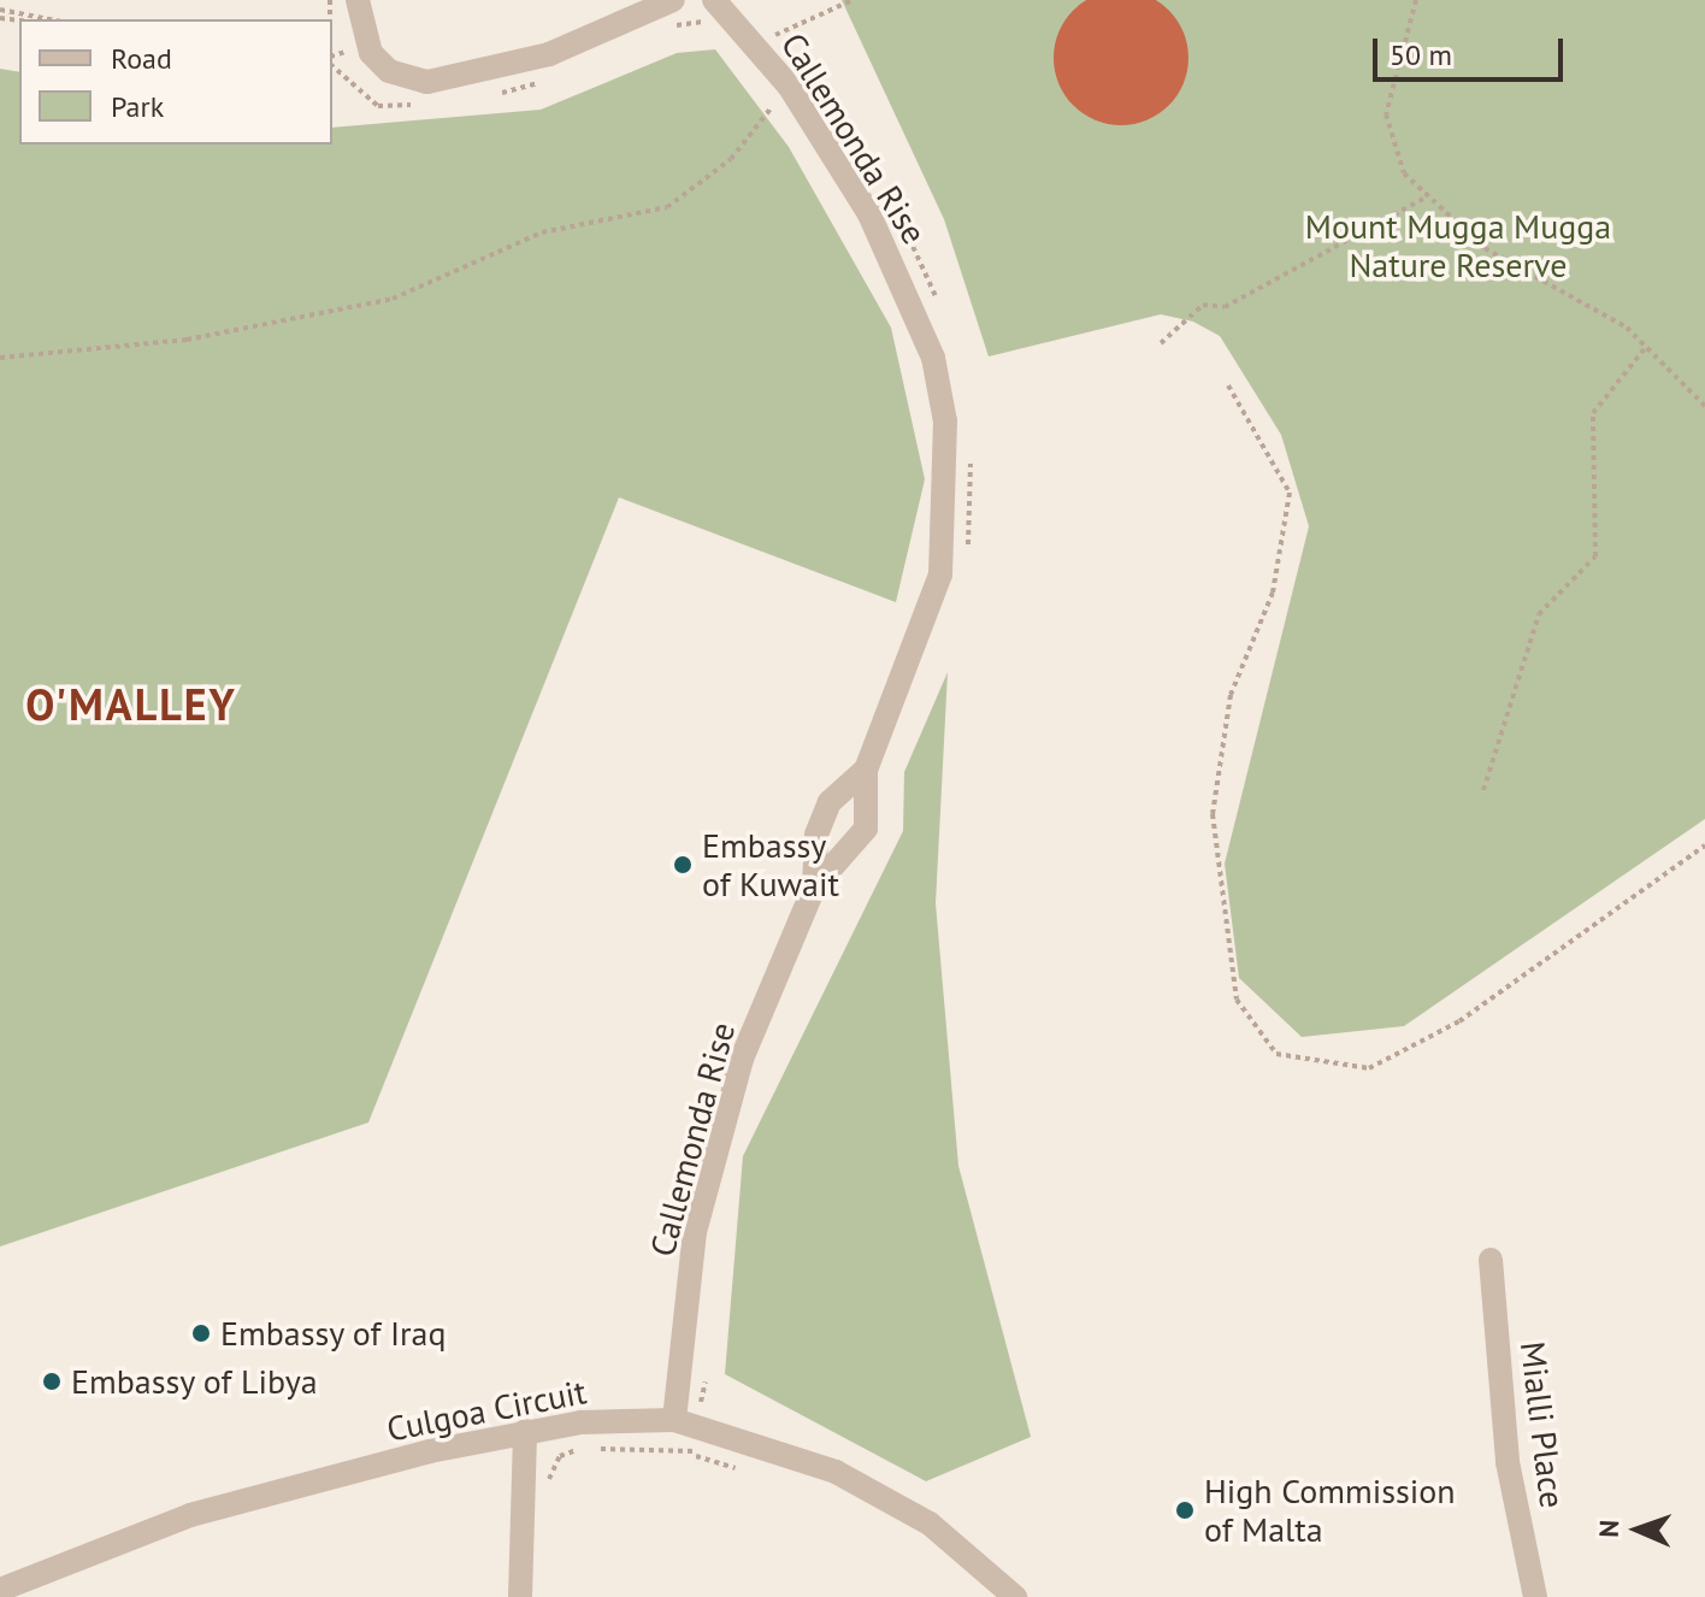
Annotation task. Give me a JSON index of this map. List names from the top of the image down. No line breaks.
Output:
{"streets":{"street":["Callemonda Rise","Culgoa Circuit","Mialli Place"]},"crossings":[["Callemonda Rise","Culgoa Circuit"]],"districts":["O'MALLEY"],"parks":["Mount Mugga Mugga Nature Reserve"],"places":["Embassy of Kuwait","Embassy of Iraq","Embassy of Libya","High Commission of Malta"],"legend":["Road","Park"],"scale_bar":"50 m","north":"left"}
